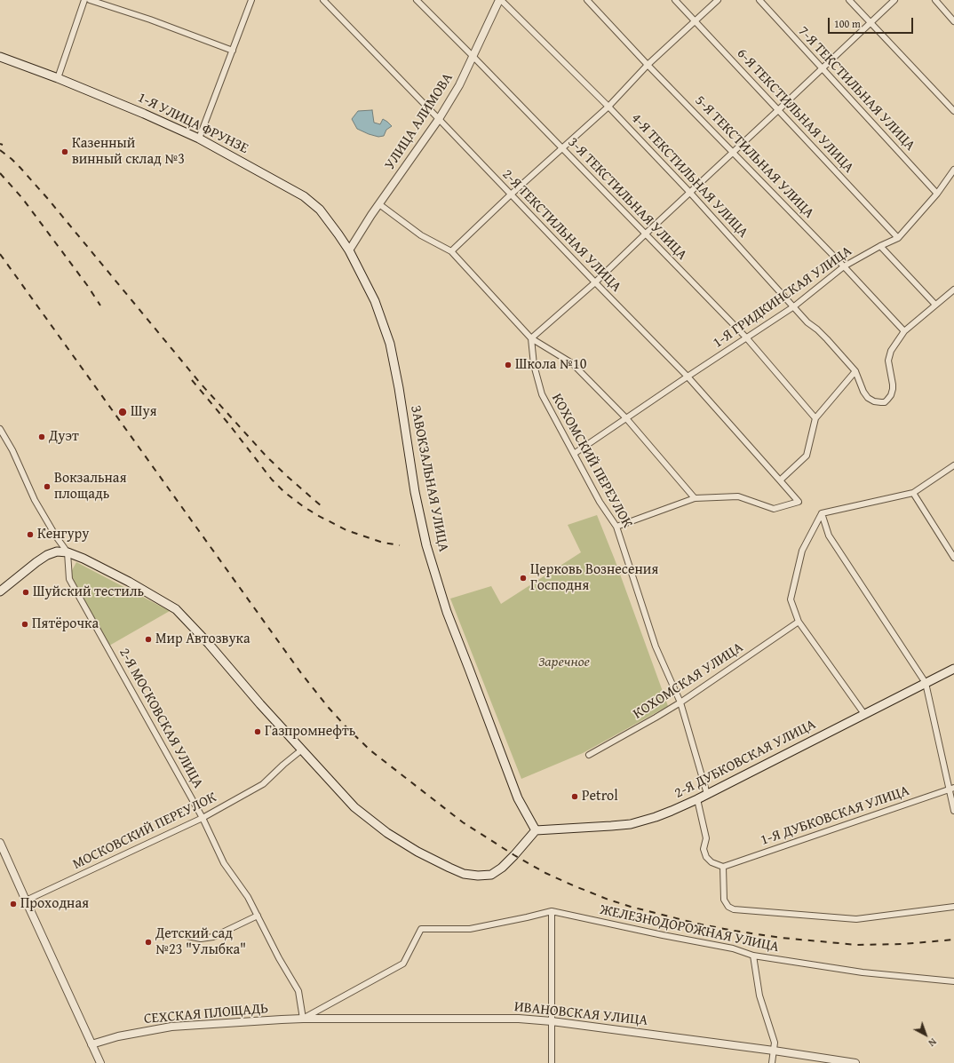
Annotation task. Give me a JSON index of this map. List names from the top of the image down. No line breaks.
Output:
{"streets":{"main road":["1-Я УЛИЦА ФРУНЗЕ","ЗАВОКЗАЛЬНАЯ УЛИЦА","2-Я ДУБКОВСКАЯ УЛИЦА"],"street":["7-Я ТЕКСТИЛЬНАЯ УЛИЦА","6-Я ТЕКСТИЛЬНАЯ УЛИЦА","УЛИЦА АЛИМОВА","5-Я ТЕКСТИЛЬНАЯ УЛИЦА","4-Я ТЕКСТИЛЬНАЯ УЛИЦА","3-Я ТЕКСТИЛЬНАЯ УЛИЦА","2-Я ТЕКСТИЛЬНАЯ УЛИЦА","1-Я ГРИДКИНСКАЯ УЛИЦА","КОХОМСКИЙ ПЕРЕУЛОК","КОХОМСКАЯ УЛИЦА","2-Я МОСКОВСКАЯ УЛИЦА","1-Я ДУБКОВСКАЯ УЛИЦА","МОСКОВСКИЙ ПЕРЕУЛОК","ЖЕЛЕЗНОДОРОЖНАЯ УЛИЦА","СЕХСКАЯ ПЛОЩАДЬ","ИВАНОВСКАЯ УЛИЦА"]},"crossings":[["7-Я ТЕКСТИЛЬНАЯ УЛИЦА","1-Я ГРИДКИНСКАЯ УЛИЦА"],["6-Я ТЕКСТИЛЬНАЯ УЛИЦА","1-Я ГРИДКИНСКАЯ УЛИЦА"],["УЛИЦА АЛИМОВА","1-Я УЛИЦА ФРУНЗЕ"],["УЛИЦА АЛИМОВА","4-Я ТЕКСТИЛЬНАЯ УЛИЦА"],["УЛИЦА АЛИМОВА","3-Я ТЕКСТИЛЬНАЯ УЛИЦА"],["УЛИЦА АЛИМОВА","2-Я ТЕКСТИЛЬНАЯ УЛИЦА"],["УЛИЦА АЛИМОВА","ЗАВОКЗАЛЬНАЯ УЛИЦА"],["1-Я УЛИЦА ФРУНЗЕ","ЗАВОКЗАЛЬНАЯ УЛИЦА"],["5-Я ТЕКСТИЛЬНАЯ УЛИЦА","1-Я ГРИДКИНСКАЯ УЛИЦА"],["4-Я ТЕКСТИЛЬНАЯ УЛИЦА","1-Я ГРИДКИНСКАЯ УЛИЦА"],["3-Я ТЕКСТИЛЬНАЯ УЛИЦА","1-Я ГРИДКИНСКАЯ УЛИЦА"],["2-Я ТЕКСТИЛЬНАЯ УЛИЦА","1-Я ГРИДКИНСКАЯ УЛИЦА"],["1-Я ГРИДКИНСКАЯ УЛИЦА","КОХОМСКИЙ ПЕРЕУЛОК"],["КОХОМСКИЙ ПЕРЕУЛОК","КОХОМСКАЯ УЛИЦА"],["КОХОМСКИЙ ПЕРЕУЛОК","2-Я ДУБКОВСКАЯ УЛИЦА"],["ЗАВОКЗАЛЬНАЯ УЛИЦА","2-Я ДУБКОВСКАЯ УЛИЦА"],["2-Я МОСКОВСКАЯ УЛИЦА","МОСКОВСКИЙ ПЕРЕУЛОК"],["2-Я МОСКОВСКАЯ УЛИЦА","ЖЕЛЕЗНОДОРОЖНАЯ УЛИЦА"],["2-Я МОСКОВСКАЯ УЛИЦА","СЕХСКАЯ ПЛОЩАДЬ"],["2-Я МОСКОВСКАЯ УЛИЦА","ИВАНОВСКАЯ УЛИЦА"],["ЖЕЛЕЗНОДОРОЖНАЯ УЛИЦА","СЕХСКАЯ ПЛОЩАДЬ"],["ЖЕЛЕЗНОДОРОЖНАЯ УЛИЦА","ИВАНОВСКАЯ УЛИЦА"],["СЕХСКАЯ ПЛОЩАДЬ","ИВАНОВСКАЯ УЛИЦА"]],"parks":["Заречное"],"places":["Казенный винный склад №3","Школа №10","Шуя","Дуэт","Вокзальная площадь","Кенгуру","Церковь Вознесения Господня","Шуйский тестиль","Пятёрочка","Мир Автозвука","Газпромнефть","Petrol","Проходная","Детский сад №23 \"Улыбка\""],"scale_bar":"100 m","north":"bottom right"}
